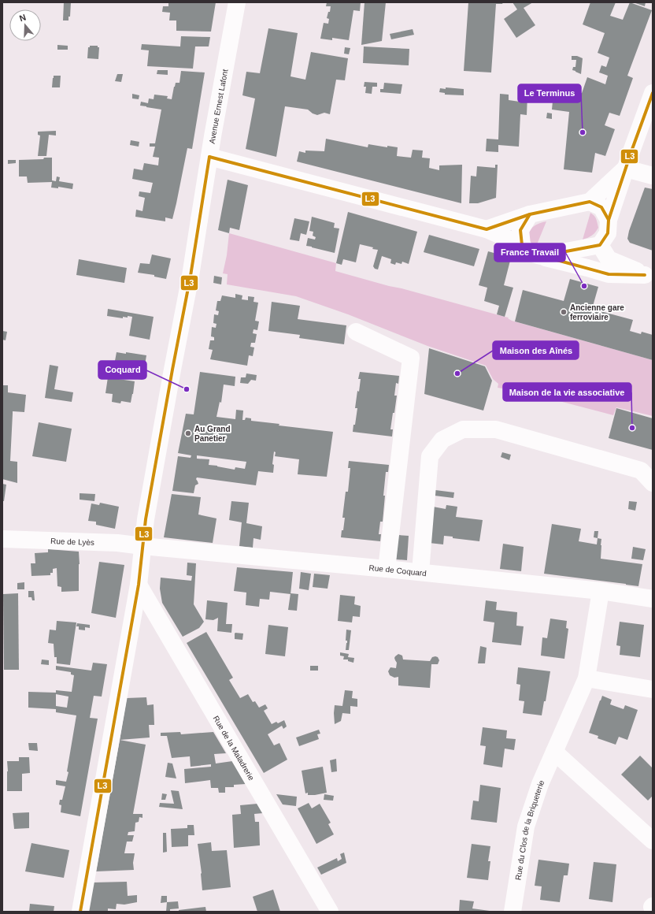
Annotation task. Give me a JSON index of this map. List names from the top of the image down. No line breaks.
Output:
{"streets":{"street":["Avenue Ernest Lafont","Rue de Lyès","Rue de Coquard","Rue de la Maladrerie","Rue du Clos de la Briqueterie"]},"crossings":[["Avenue Ernest Lafont","Rue de Lyès"],["Avenue Ernest Lafont","Rue de Coquard"],["Avenue Ernest Lafont","Rue de la Maladrerie"],["Rue de Lyès","Rue de Coquard"],["Rue de Coquard","Rue du Clos de la Briqueterie"]],"places":["Le Terminus","France Travail","Ancienne gare ferroviaire","Maison des Aînés","Coquard","Maison de la vie associative","Au Grand Panetier"],"lines":["transit line L3"],"north":"top"}
